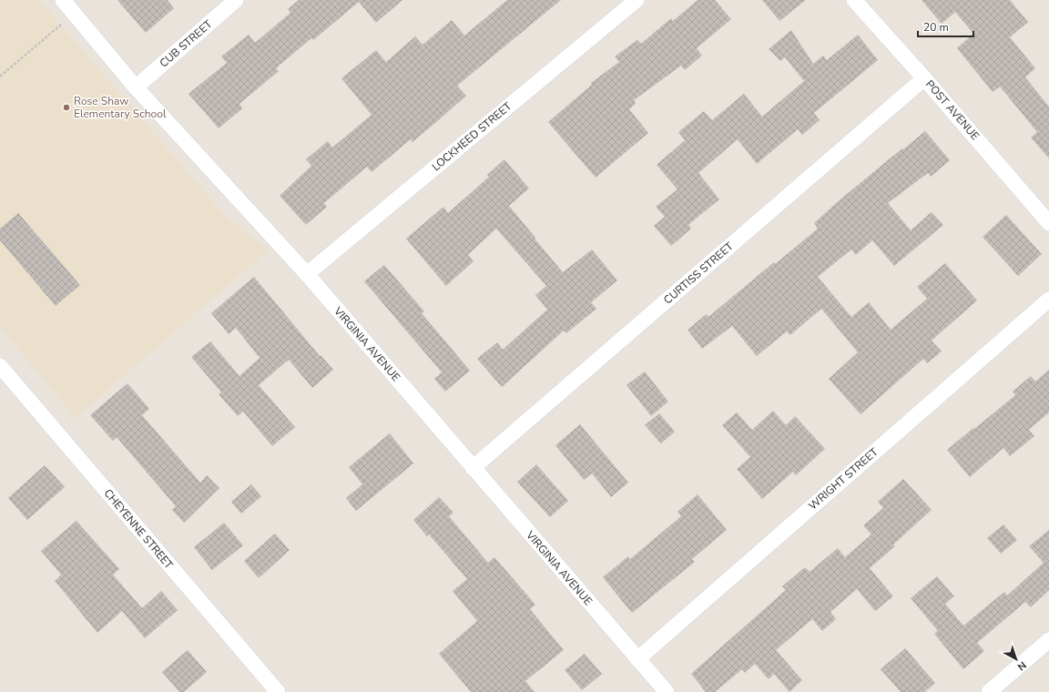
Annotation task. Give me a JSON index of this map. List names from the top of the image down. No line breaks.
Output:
{"streets":{"street":["CUB STREET","POST AVENUE","LOCKHEED STREET","CURTISS STREET","VIRGINIA AVENUE","WRIGHT STREET","CHEYENNE STREET"]},"crossings":[["CUB STREET","VIRGINIA AVENUE"],["POST AVENUE","CURTISS STREET"],["LOCKHEED STREET","VIRGINIA AVENUE"],["CURTISS STREET","VIRGINIA AVENUE"],["VIRGINIA AVENUE","WRIGHT STREET"]],"places":["Rose Shaw Elementary School"],"scale_bar":"20 m","north":"bottom right"}
